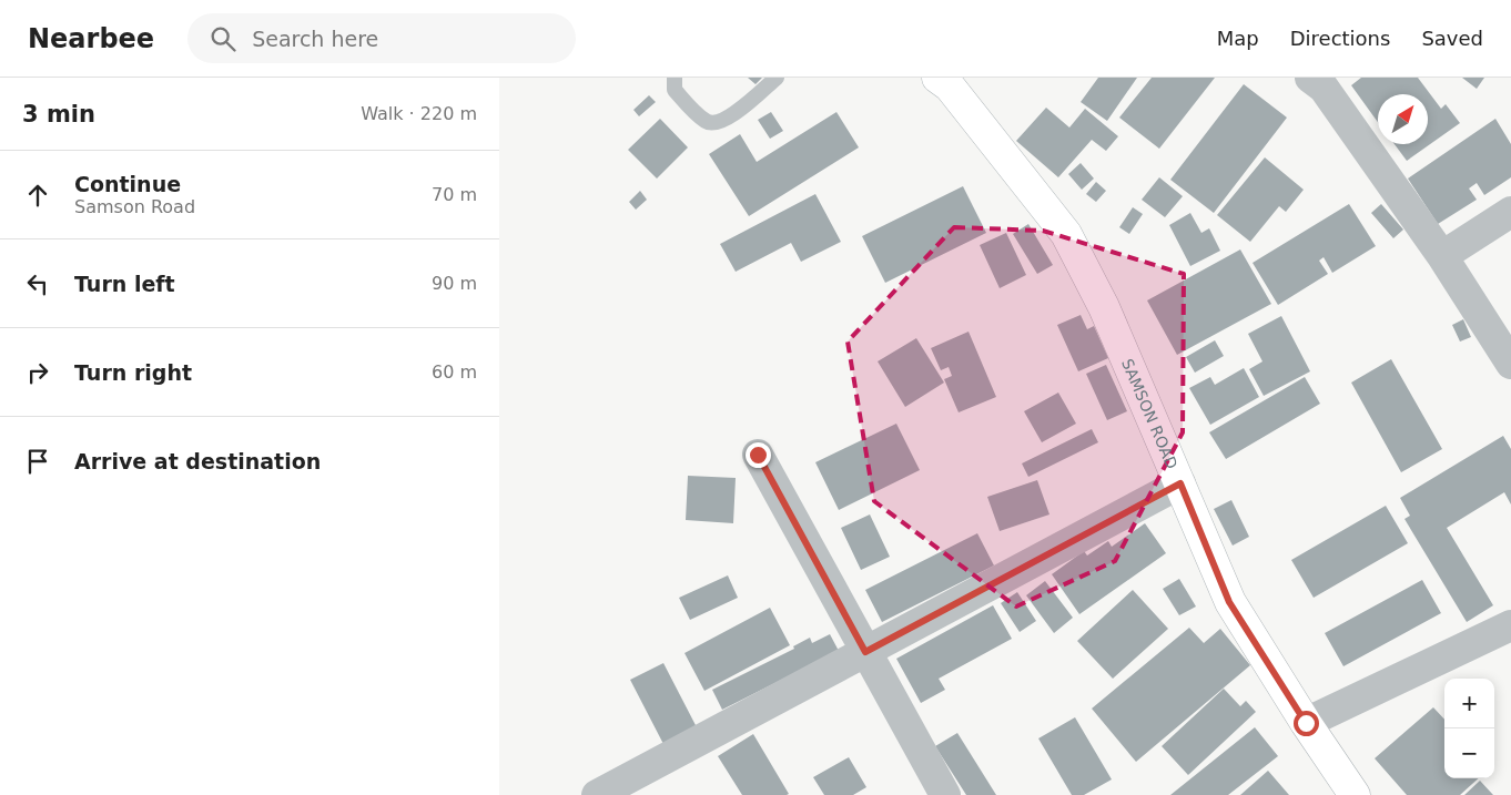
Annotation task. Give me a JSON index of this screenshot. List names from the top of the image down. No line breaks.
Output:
{"streets":{"street":["SAMSON ROAD"]},"north":"top right","page":{"header":"Nearbee","search":"Search here","nav":["Map","Directions","Saved"],"heading":["3 min","Walk · 220 m"],"list":[["Continue","Samson Road","70 m"],["Turn left","90 m"],["Turn right","60 m"],"Arrive at destination"],"map_buttons":["+","−"]}}
